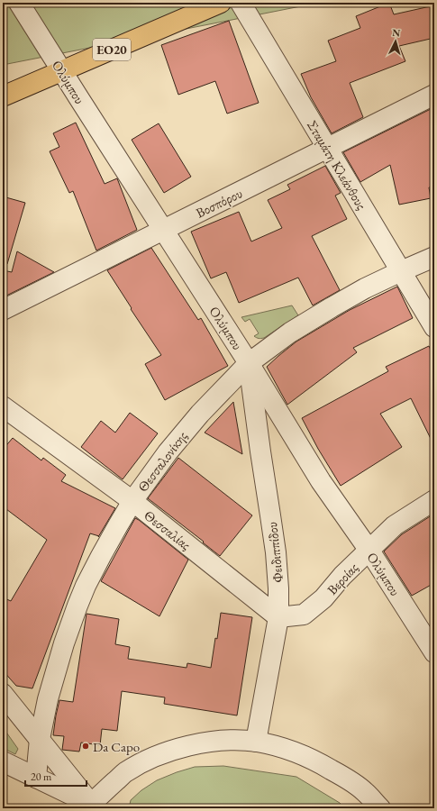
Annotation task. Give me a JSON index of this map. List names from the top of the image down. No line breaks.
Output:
{"streets":{"main road":["ΕΟ20"],"street":["Ολύμπου","Σταμάτη Κλεάνθους","Βοσπόρου","Θεσσαλονίκης","Θεσσαλίας","Φειδιππίδου","Βεροίας"]},"crossings":[["ΕΟ20","Ολύμπου"],["Ολύμπου","Βοσπόρου"],["Ολύμπου","Θεσσαλονίκης"],["Ολύμπου","Φειδιππίδου"],["Ολύμπου","Βεροίας"],["Σταμάτη Κλεάνθους","Βοσπόρου"],["Σταμάτη Κλεάνθους","Θεσσαλονίκης"],["Θεσσαλονίκης","Θεσσαλίας"],["Θεσσαλονίκης","Φειδιππίδου"],["Θεσσαλίας","Φειδιππίδου"],["Θεσσαλίας","Βεροίας"],["Φειδιππίδου","Βεροίας"]],"places":["Da Capo"],"scale_bar":"20 m","north":"top"}
